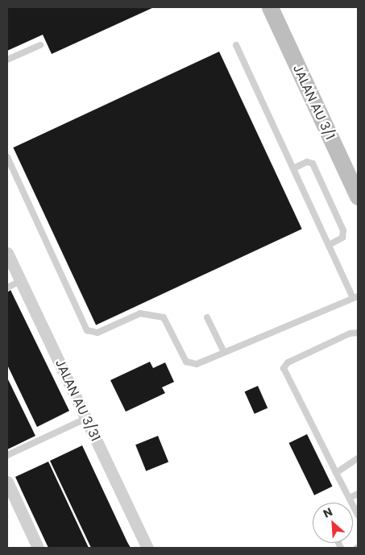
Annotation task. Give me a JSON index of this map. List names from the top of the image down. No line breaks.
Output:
{"streets":{"main road":["JALAN AU 3/1"],"street":["JALAN AU 3/31"]},"north":"top left"}
